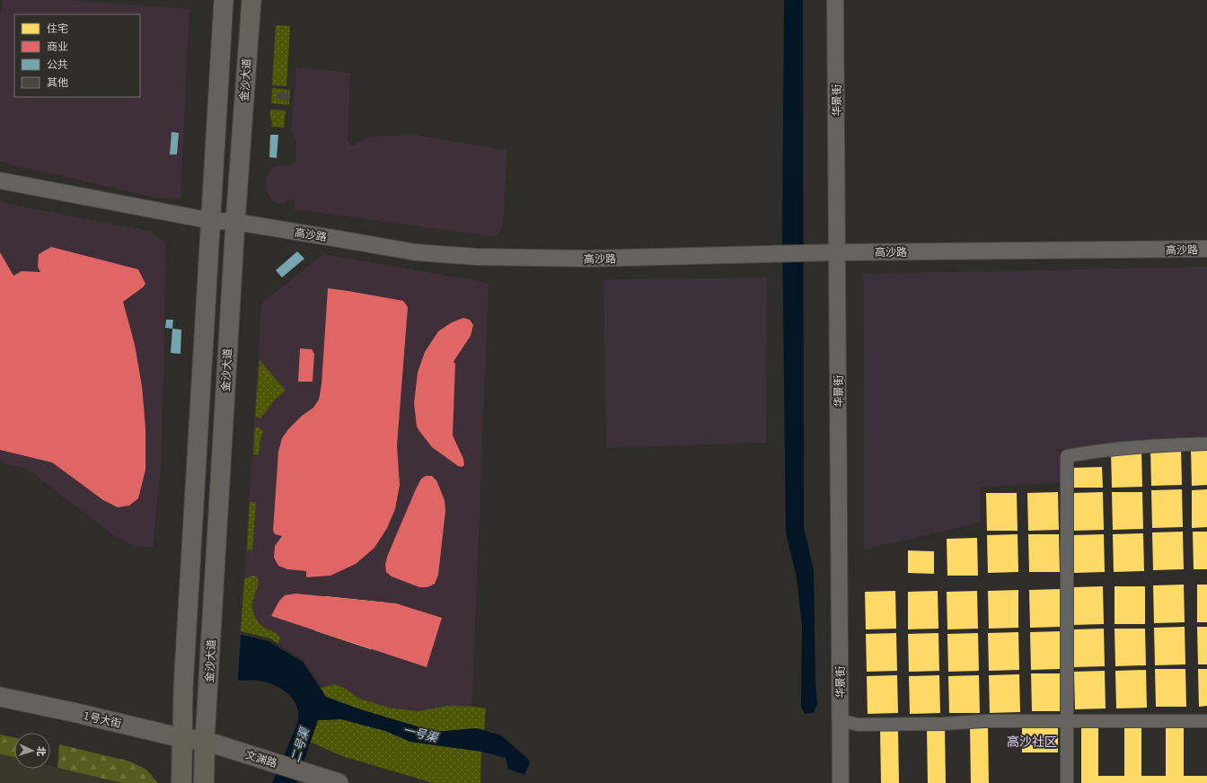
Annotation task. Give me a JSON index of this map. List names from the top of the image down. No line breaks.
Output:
{"streets":{"main road":["金沙大道","1号大街","文渊路"],"street":["华景街","高沙路"]},"crossings":[["金沙大道","高沙路"],["金沙大道","1号大街"],["金沙大道","文渊路"],["华景街","高沙路"],["1号大街","文渊路"]],"districts":["高沙社区"],"water":["一号渠","二号渠"],"legend":["住宅","商业","公共","其他"],"north":"right"}
